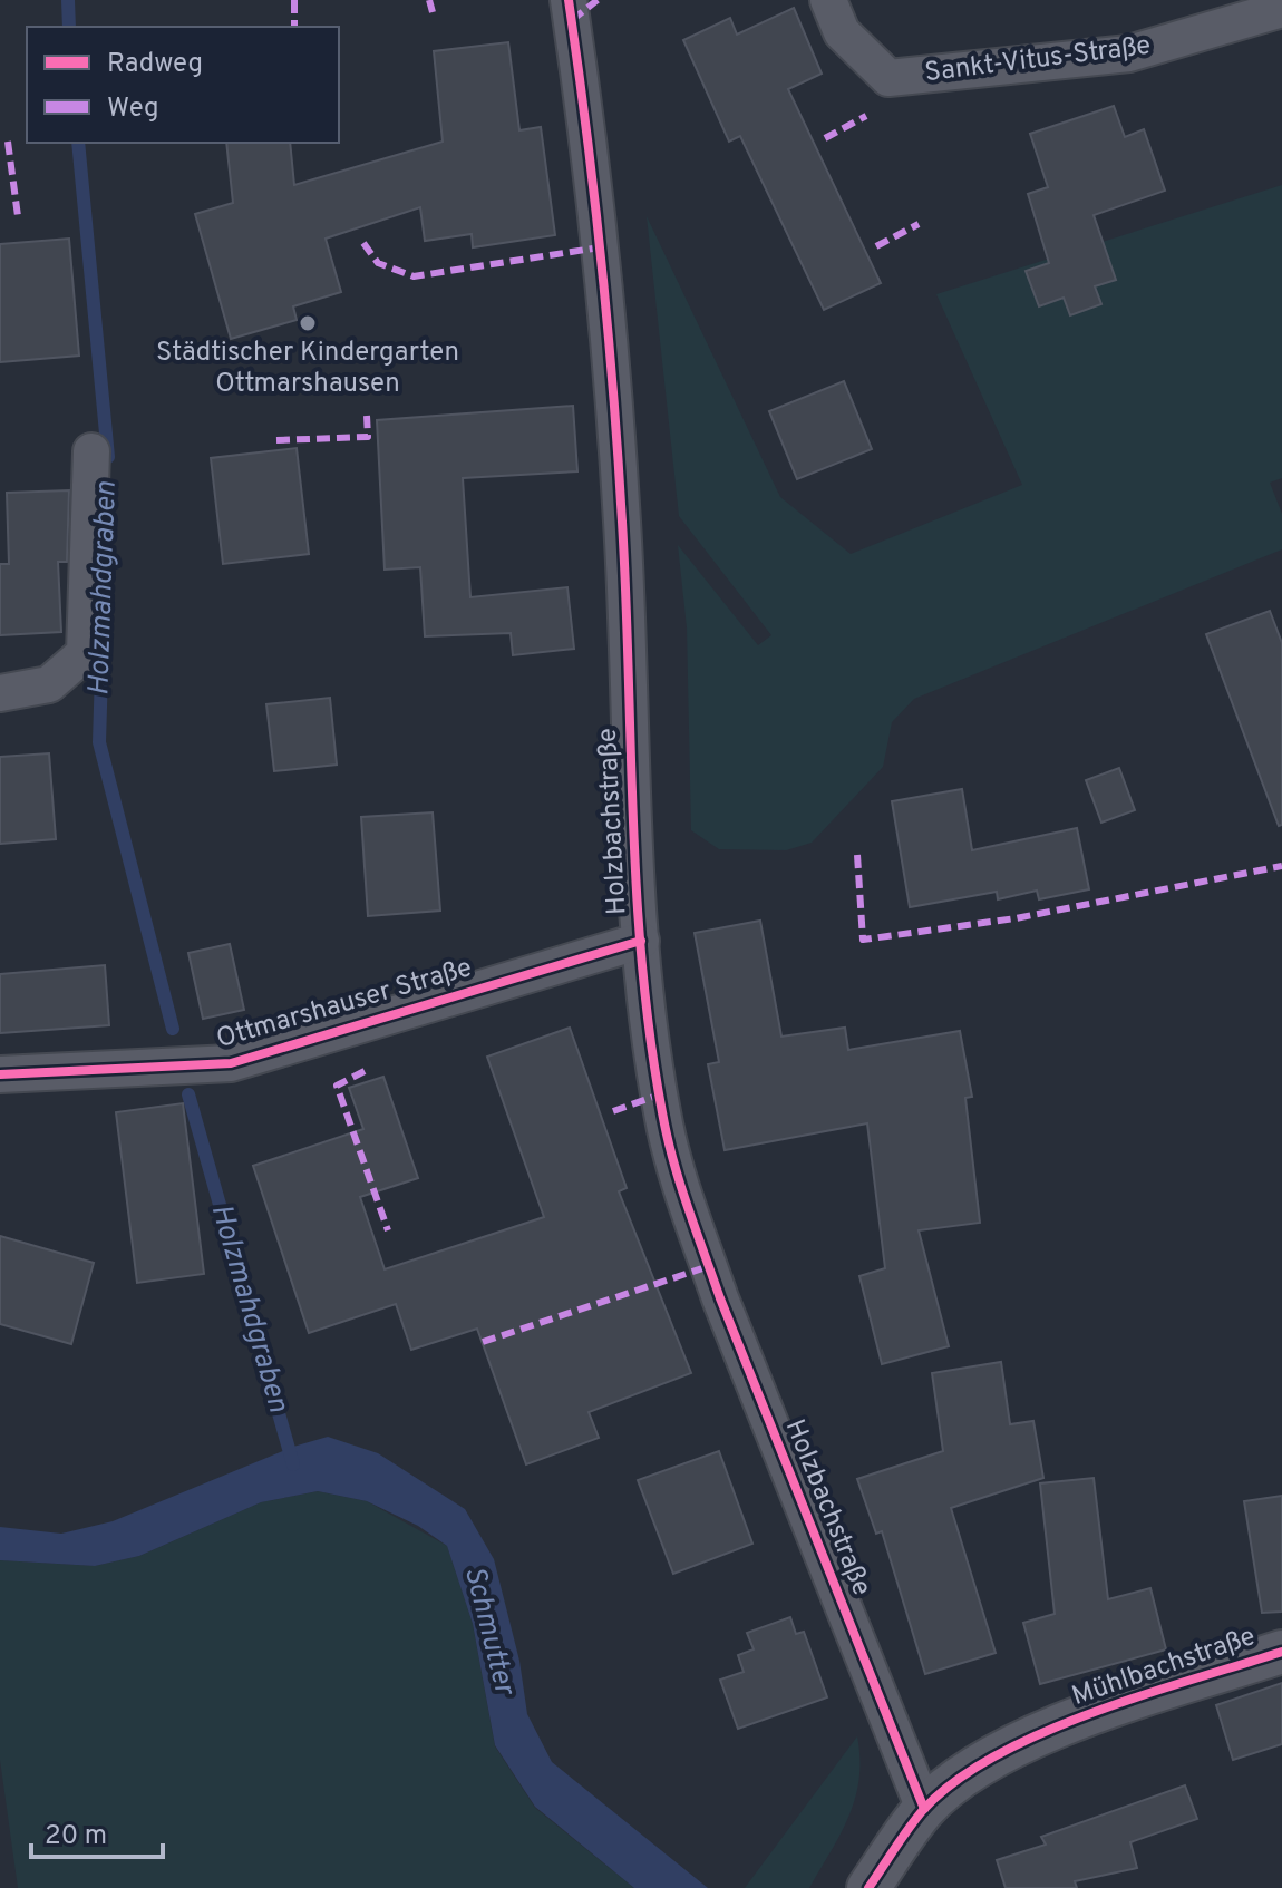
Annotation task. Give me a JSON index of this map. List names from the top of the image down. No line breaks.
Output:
{"streets":{"street":["Sankt-Vitus-Straße","Holzbachstraße","Ottmarshauser Straße","Mühlbachstraße"]},"crossings":[["Holzbachstraße","Ottmarshauser Straße"],["Holzbachstraße","Mühlbachstraße"]],"water":["Holzmahdgraben","Schmutter"],"places":["Städtischer Kindergarten Ottmarshausen"],"legend":["Radweg","Weg"],"scale_bar":"20 m"}
